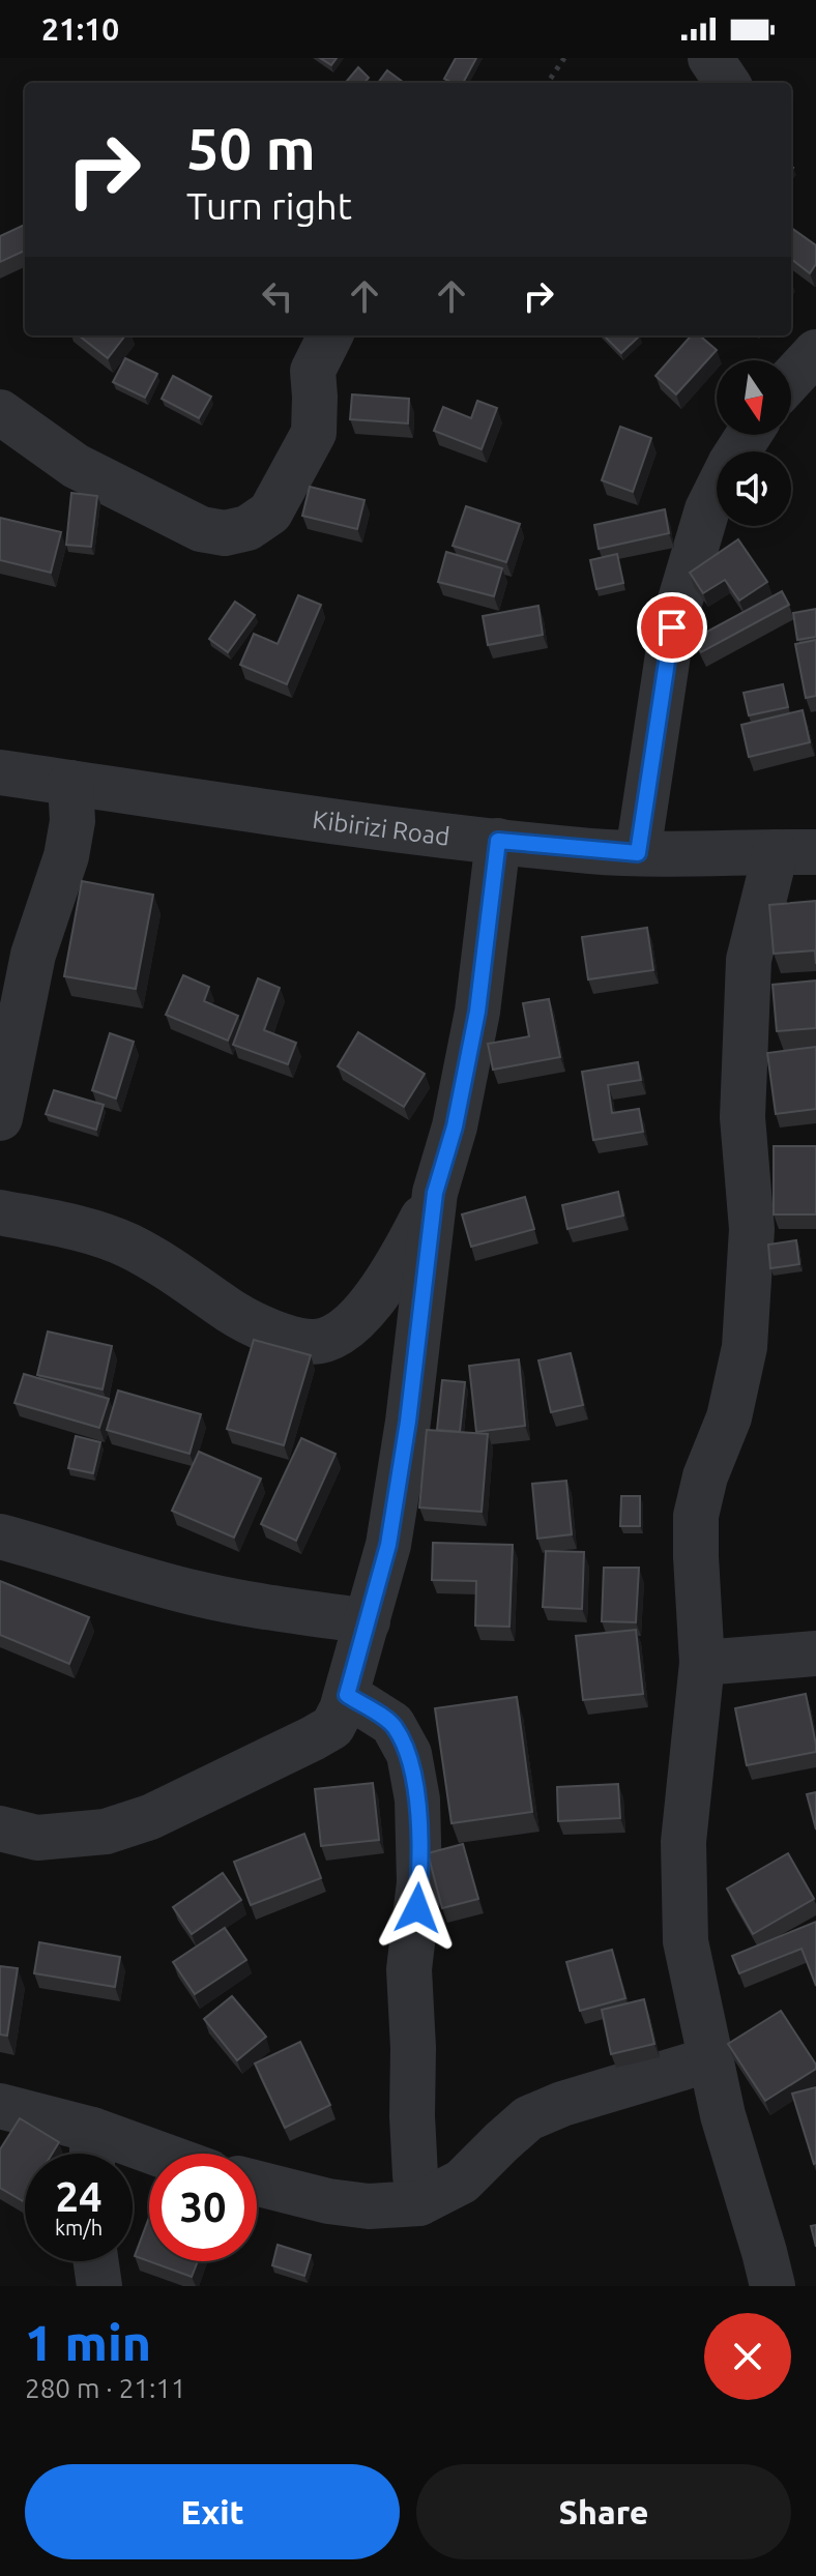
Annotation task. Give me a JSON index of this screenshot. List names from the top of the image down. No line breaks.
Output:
{"streets":{"street":["Kibirizi Road"]},"north":"bottom","page":{"status":"21:10","turn":["50 m","Turn right"],"speed":"24 km/h","limit":"30","heading":["1 min","280 m · 21:11"],"buttons":["Exit","Share"]}}
